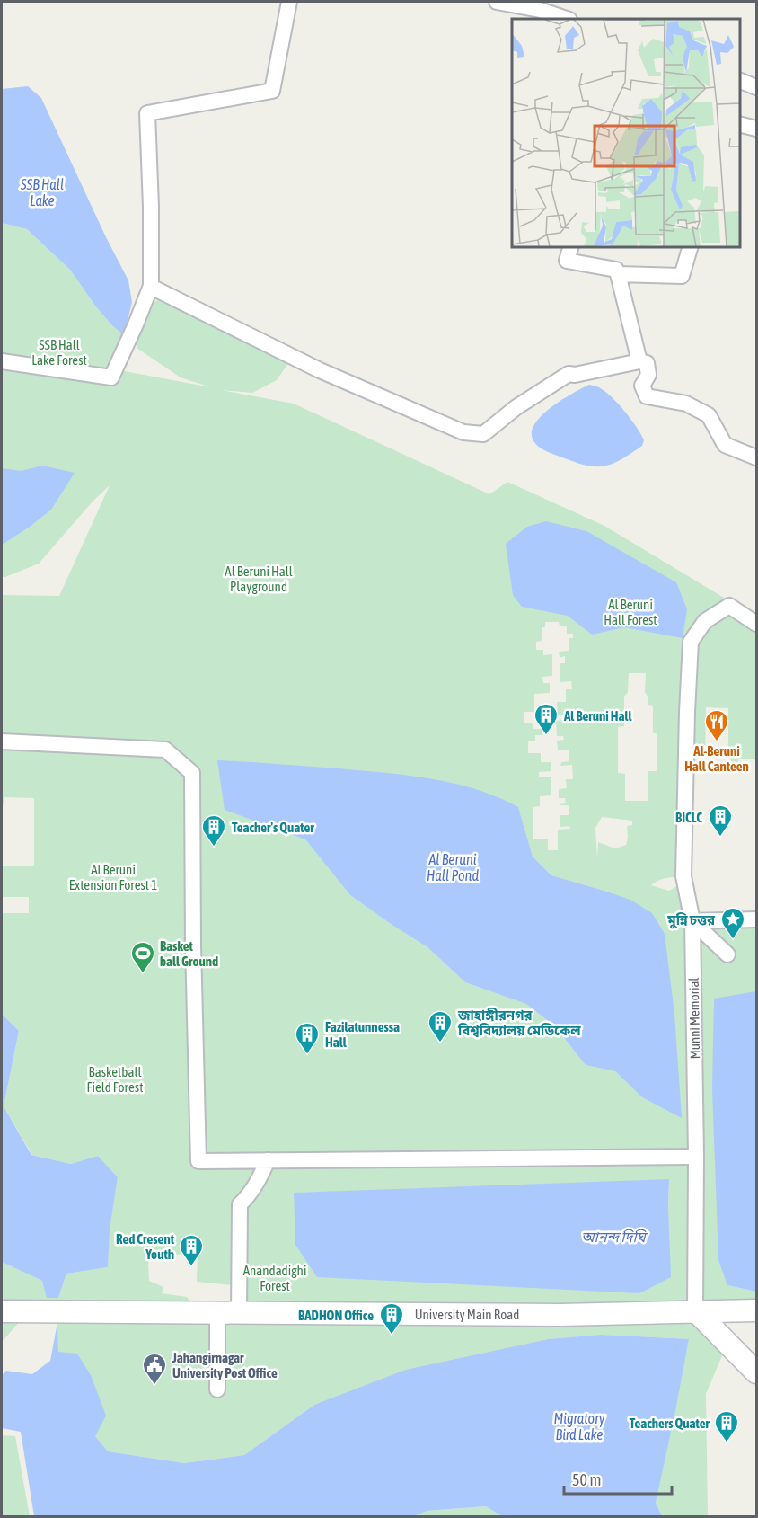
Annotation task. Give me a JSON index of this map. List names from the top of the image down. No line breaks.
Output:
{"streets":{"street":["Munni Memorial","University Main Road"]},"crossings":[["Munni Memorial","University Main Road"]],"water":["SSB Hall Lake","Al Beruni Hall Pond","আনন্দ দিঘি","Migratory Bird Lake"],"parks":["SSB Hall Lake Forest","Al Beruni Hall Playground","Al Beruni Hall Forest","Al Beruni Extension Forest 1","Basketball Field Forest","Anandadighi Forest"],"places":{"building":["Al Beruni Hall","BICLC","Teacher's Quater","জাহাঙ্গীরনগর বিশ্ববিদ্যালয় মেডিকেল","Fazilatunnessa Hall","Red Cresent Youth","BADHON Office","Teachers Quater"],"restaurant":["Al-Beruni Hall Canteen"],"place":["মুন্নি চত্তর"],"sports":["Basket ball Ground"],"public building":["Jahangirnagar University Post Office"]},"scale_bar":"50 m"}
